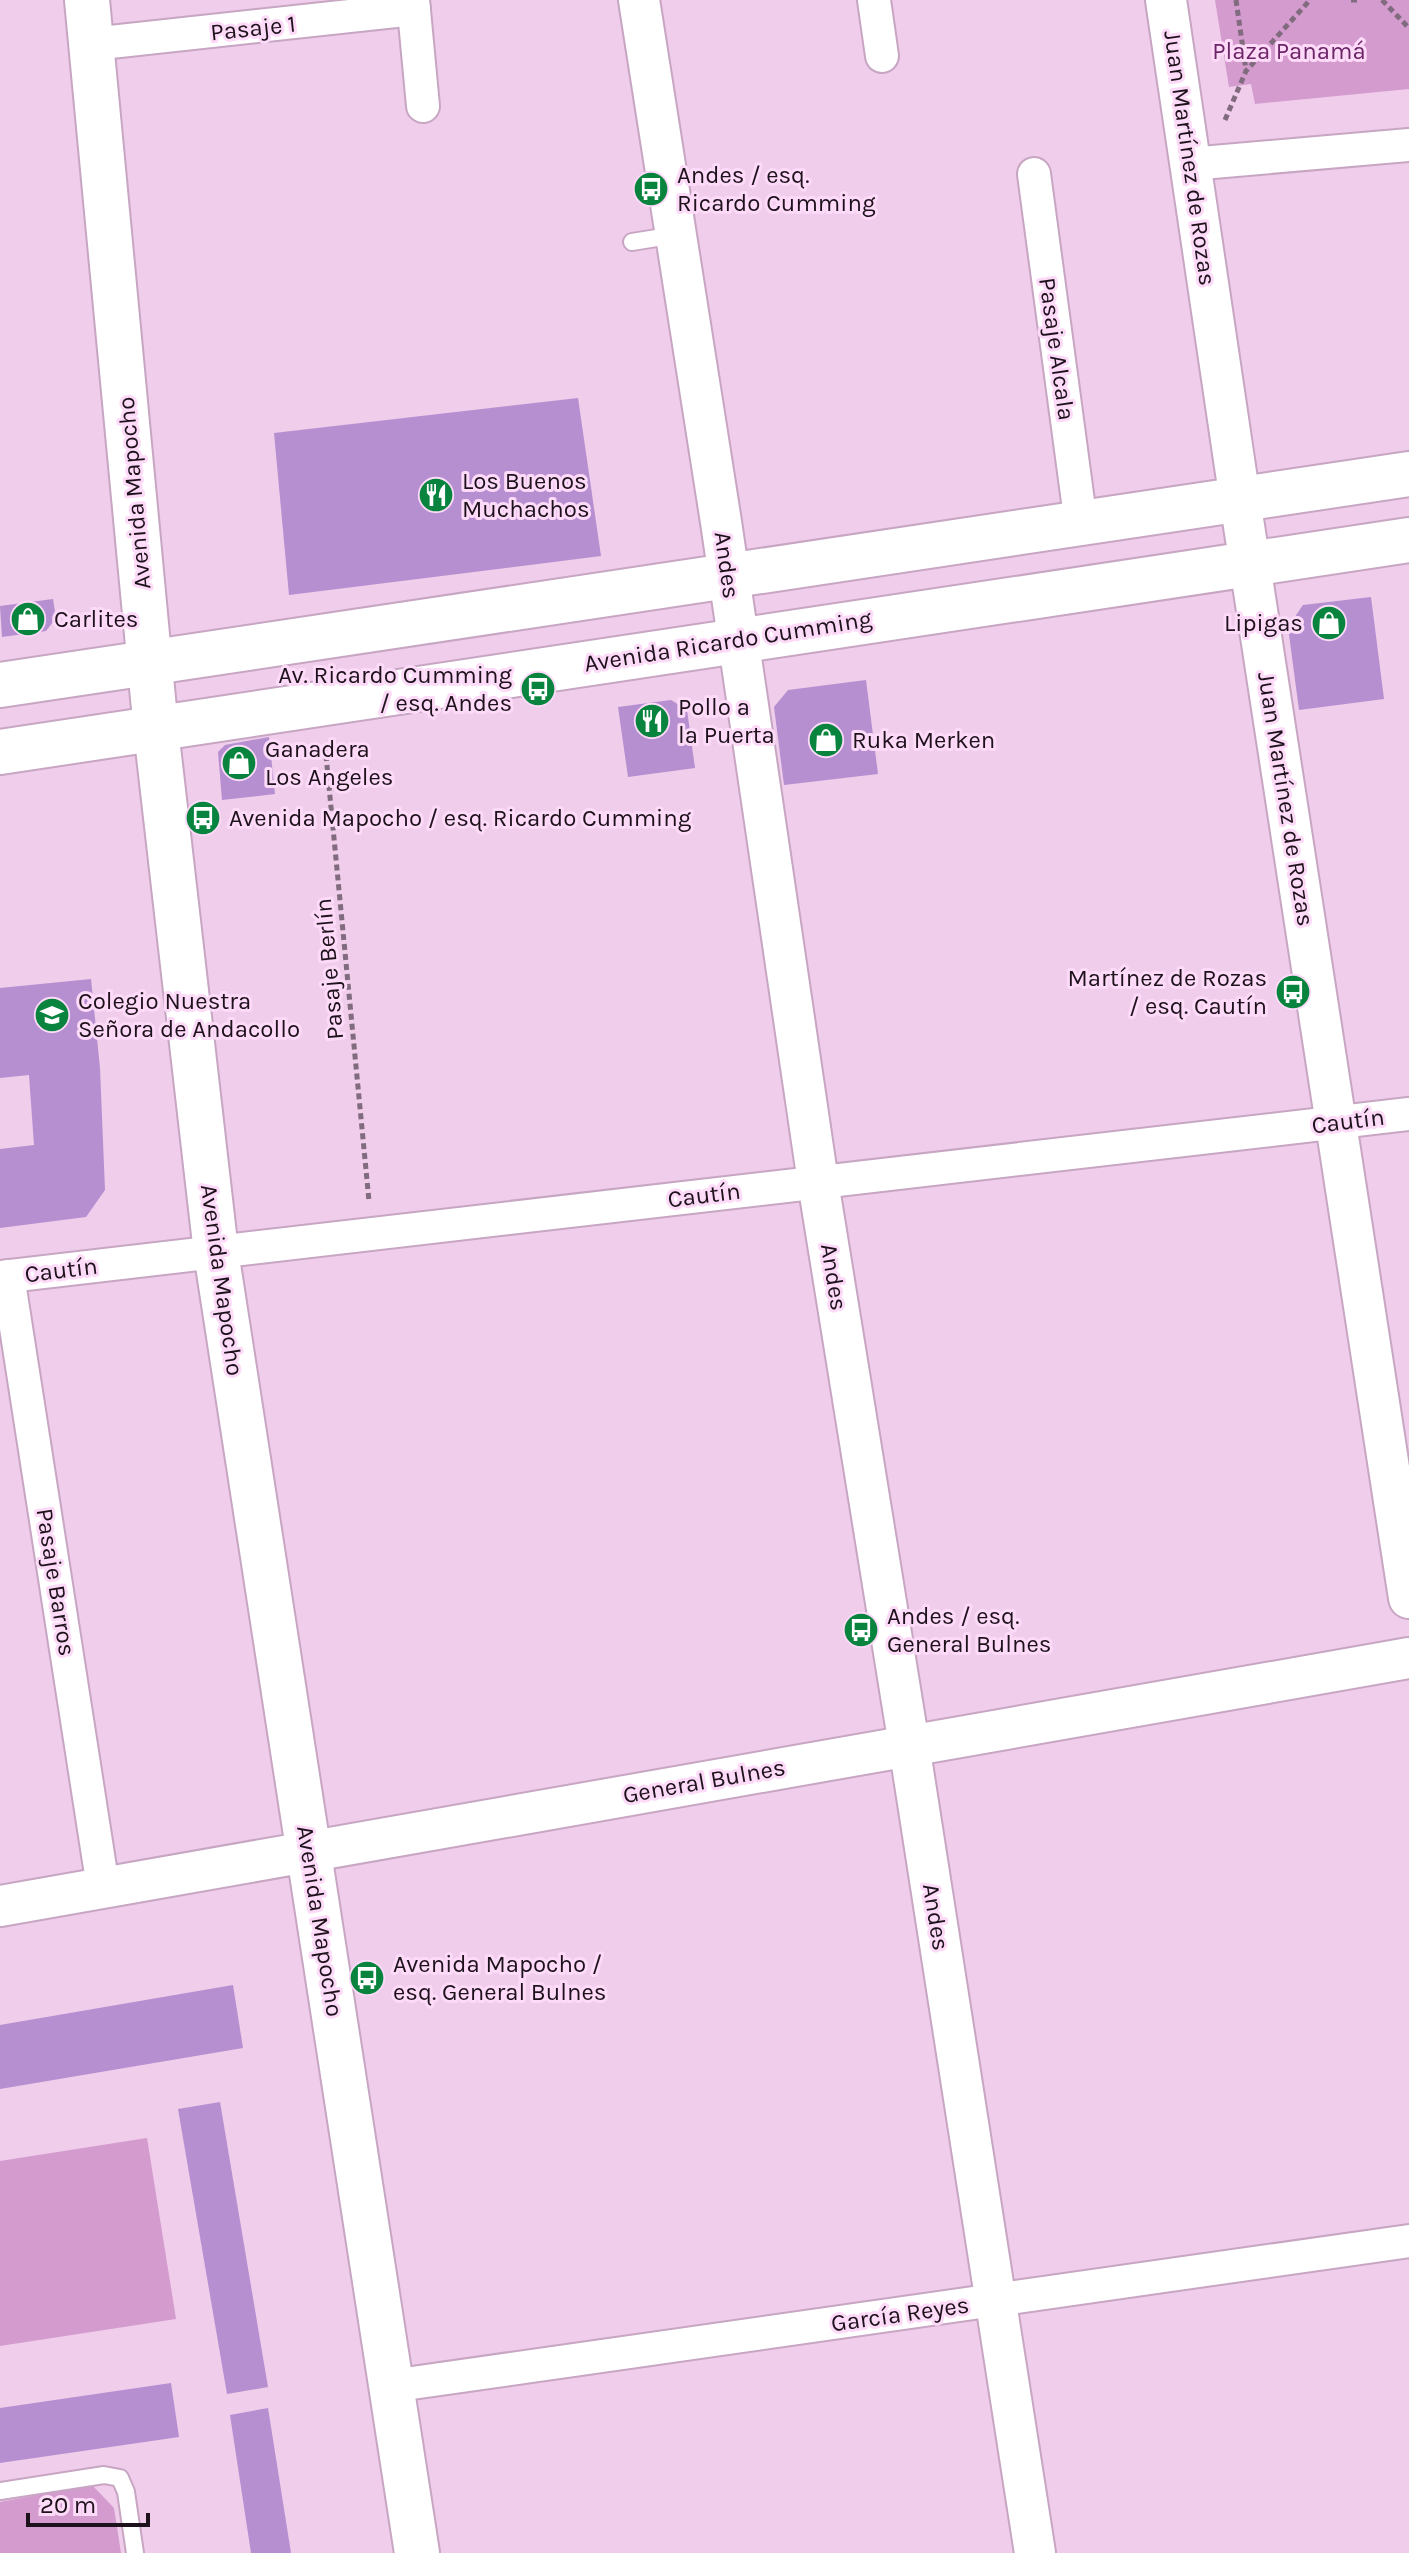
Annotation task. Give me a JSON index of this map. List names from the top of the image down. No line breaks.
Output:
{"streets":{"main road":["Avenida Mapocho","Avenida Ricardo Cumming"],"street":["Pasaje 1","Juan Martínez de Rozas","Pasaje Alcala","Andes","Cautín","Pasaje Barros","General Bulnes","García Reyes"],"path":["Pasaje Berlín"]},"crossings":[["Pasaje 1","Avenida Mapocho"],["Juan Martínez de Rozas","Avenida Ricardo Cumming"],["Juan Martínez de Rozas","Cautín"],["Avenida Mapocho","Avenida Ricardo Cumming"],["Avenida Mapocho","Cautín"],["Avenida Mapocho","General Bulnes"],["Avenida Mapocho","García Reyes"],["Andes","Avenida Ricardo Cumming"],["Andes","Cautín"],["Andes","General Bulnes"],["Andes","García Reyes"],["Cautín","Pasaje Barros"],["Pasaje Barros","General Bulnes"]],"parks":["Plaza Panamá"],"places":{"bus stop":["Andes / esq. Ricardo Cumming","Av. Ricardo Cumming / esq. Andes","Avenida Mapocho / esq. Ricardo Cumming","Martínez de Rozas / esq. Cautín","Andes / esq. General Bulnes","Avenida Mapocho / esq. General Bulnes"],"restaurant":["Los Buenos Muchachos","Pollo a la Puerta"],"shop":["Carlites","Lipigas","Ruka Merken","Ganadera Los Angeles"],"school or university":["Colegio Nuestra Señora de Andacollo"]},"scale_bar":"20 m"}
